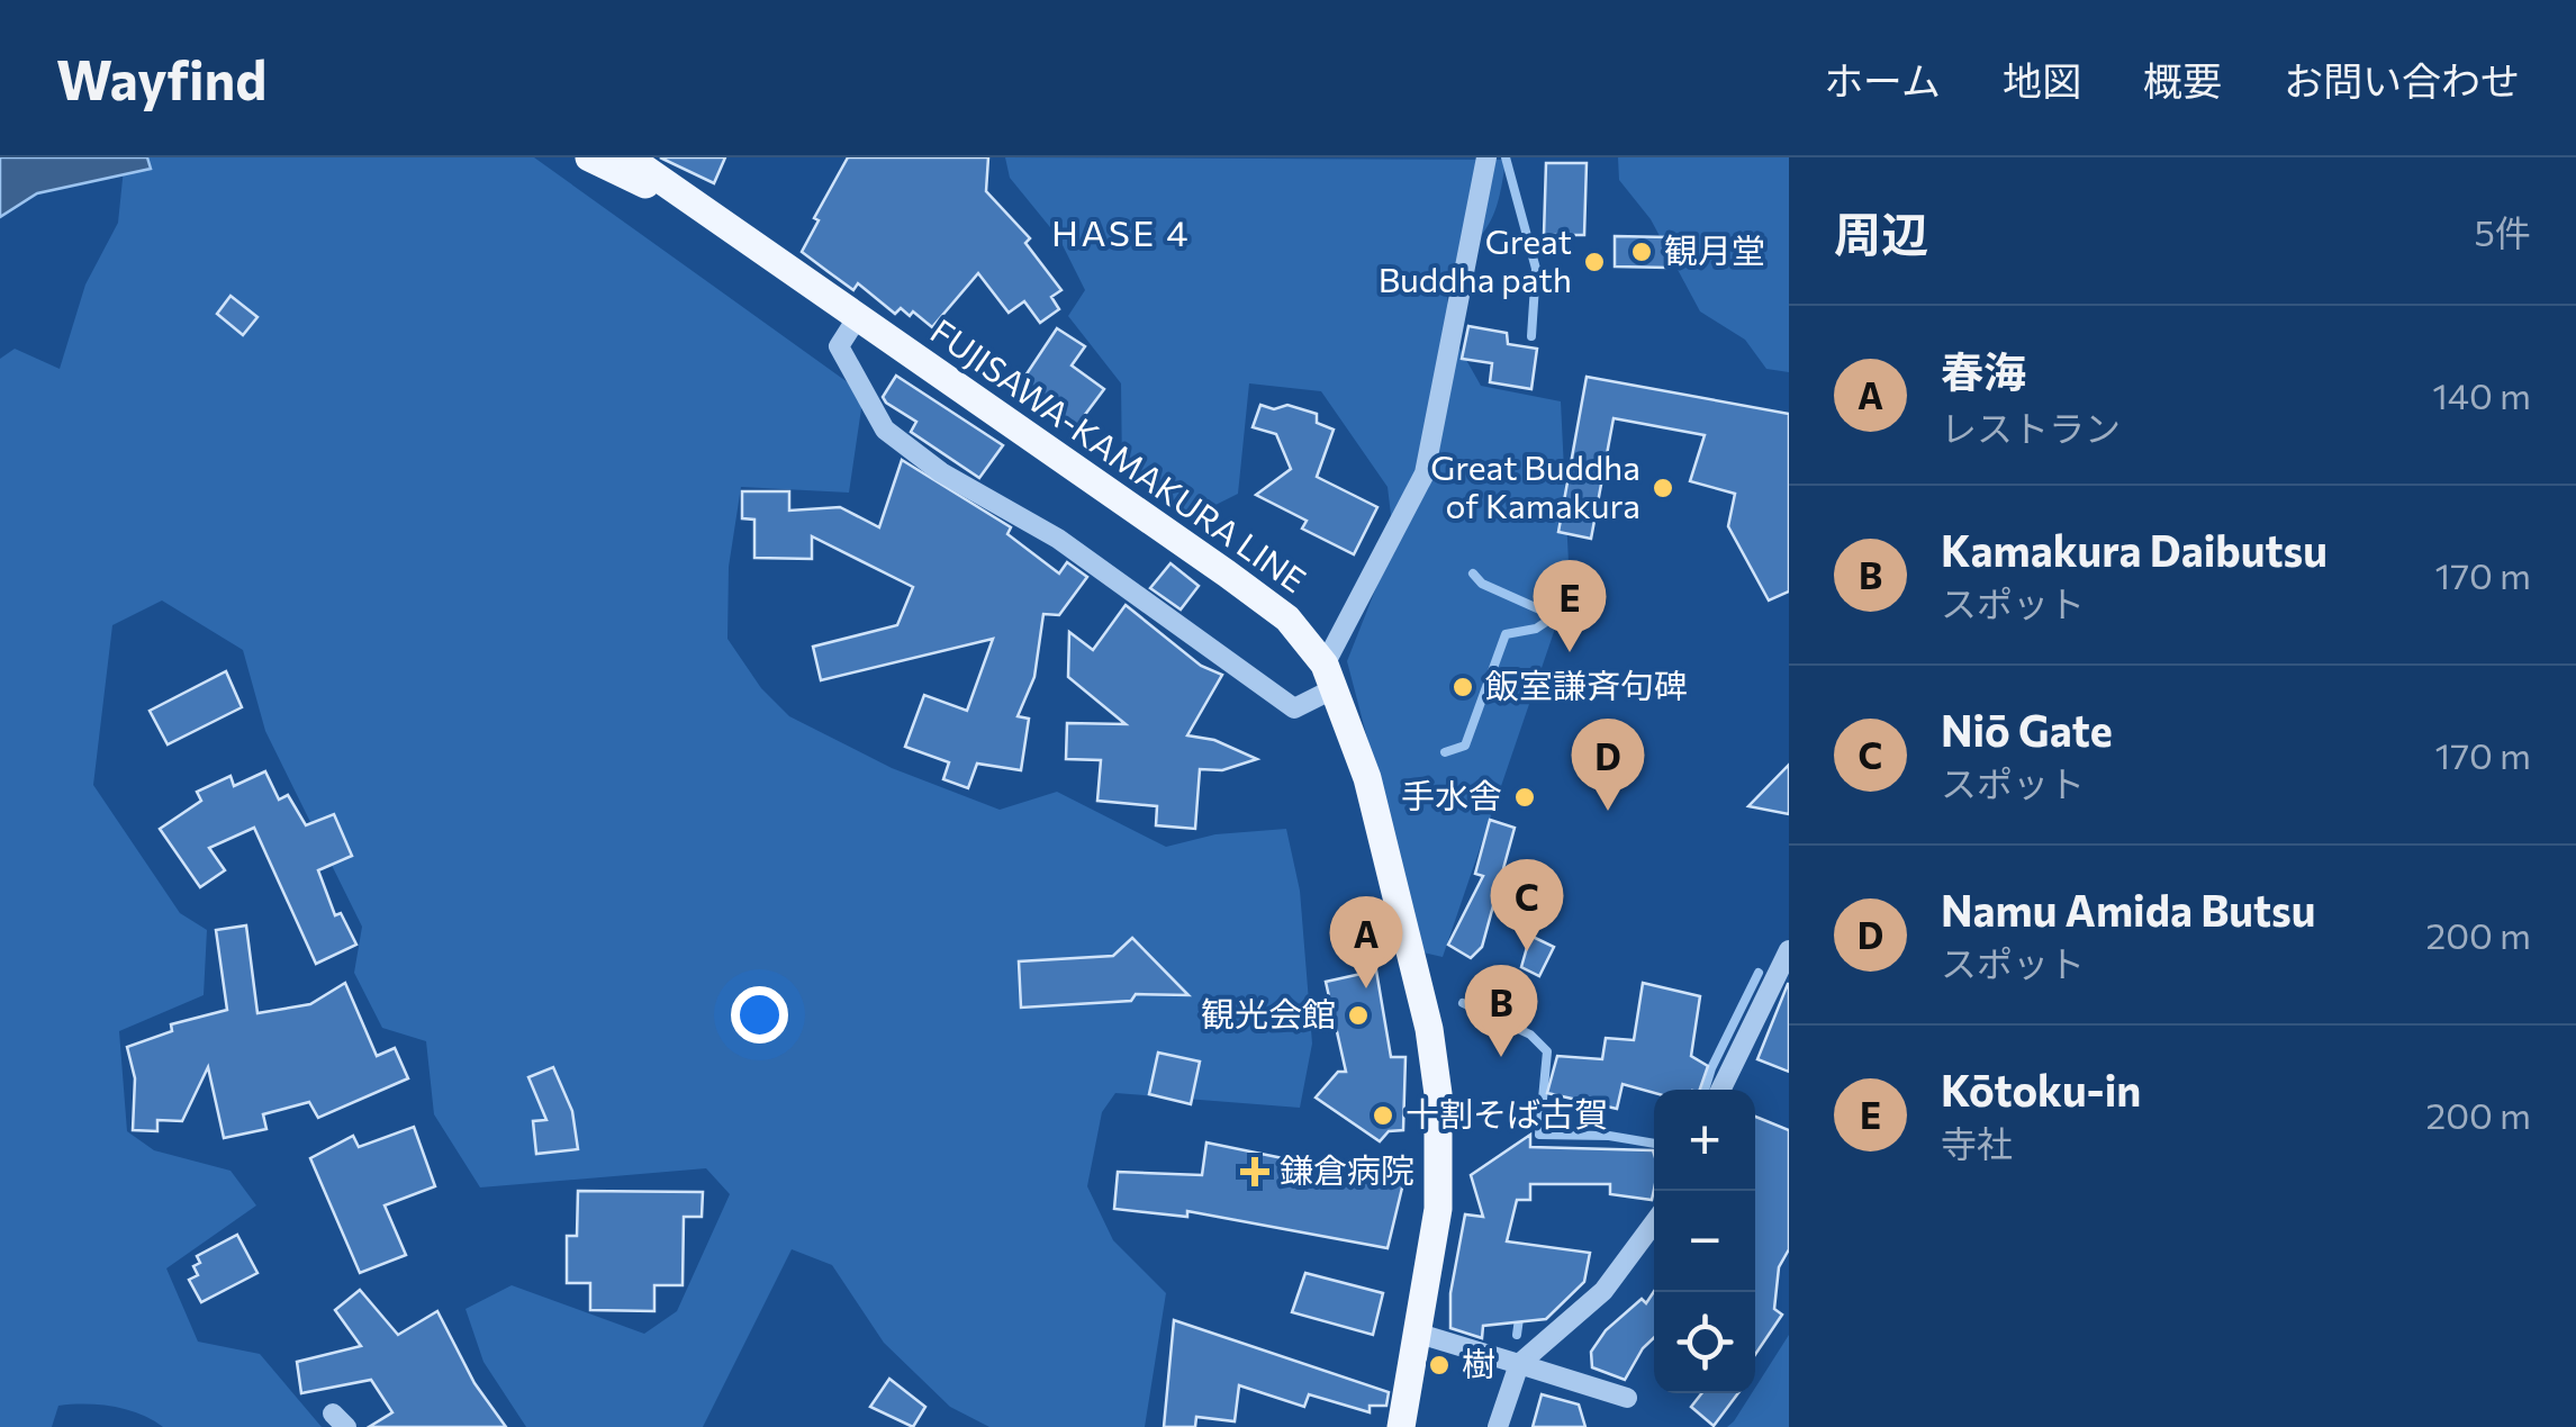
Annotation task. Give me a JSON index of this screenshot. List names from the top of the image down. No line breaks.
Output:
{"streets":{"main road":["FUJISAWA-KAMAKURA LINE"]},"districts":["HASE 4"],"places":{"other":["観月堂","Great Buddha path","Great Buddha of Kamakura","飯室謙斉句碑","手水舎","観光会館","十割そば古賀","樹"],"health":["鎌倉病院"]},"page":{"header":"Wayfind","nav":["ホーム","地図","概要","お問い合わせ"],"heading":["周辺","5件"],"list":[{"mark":"A","name":"春海","note":"レストラン","value":"140 m"},{"mark":"B","name":"Kamakura Daibutsu","note":"スポット","value":"170 m"},{"mark":"C","name":"Niō Gate","note":"スポット","value":"170 m"},{"mark":"D","name":"Namu Amida Butsu","note":"スポット","value":"200 m"},{"mark":"E","name":"Kōtoku-in","note":"寺社","value":"200 m"}],"pins":["E","D","C","A","B"],"map_buttons":["+","−"]}}
